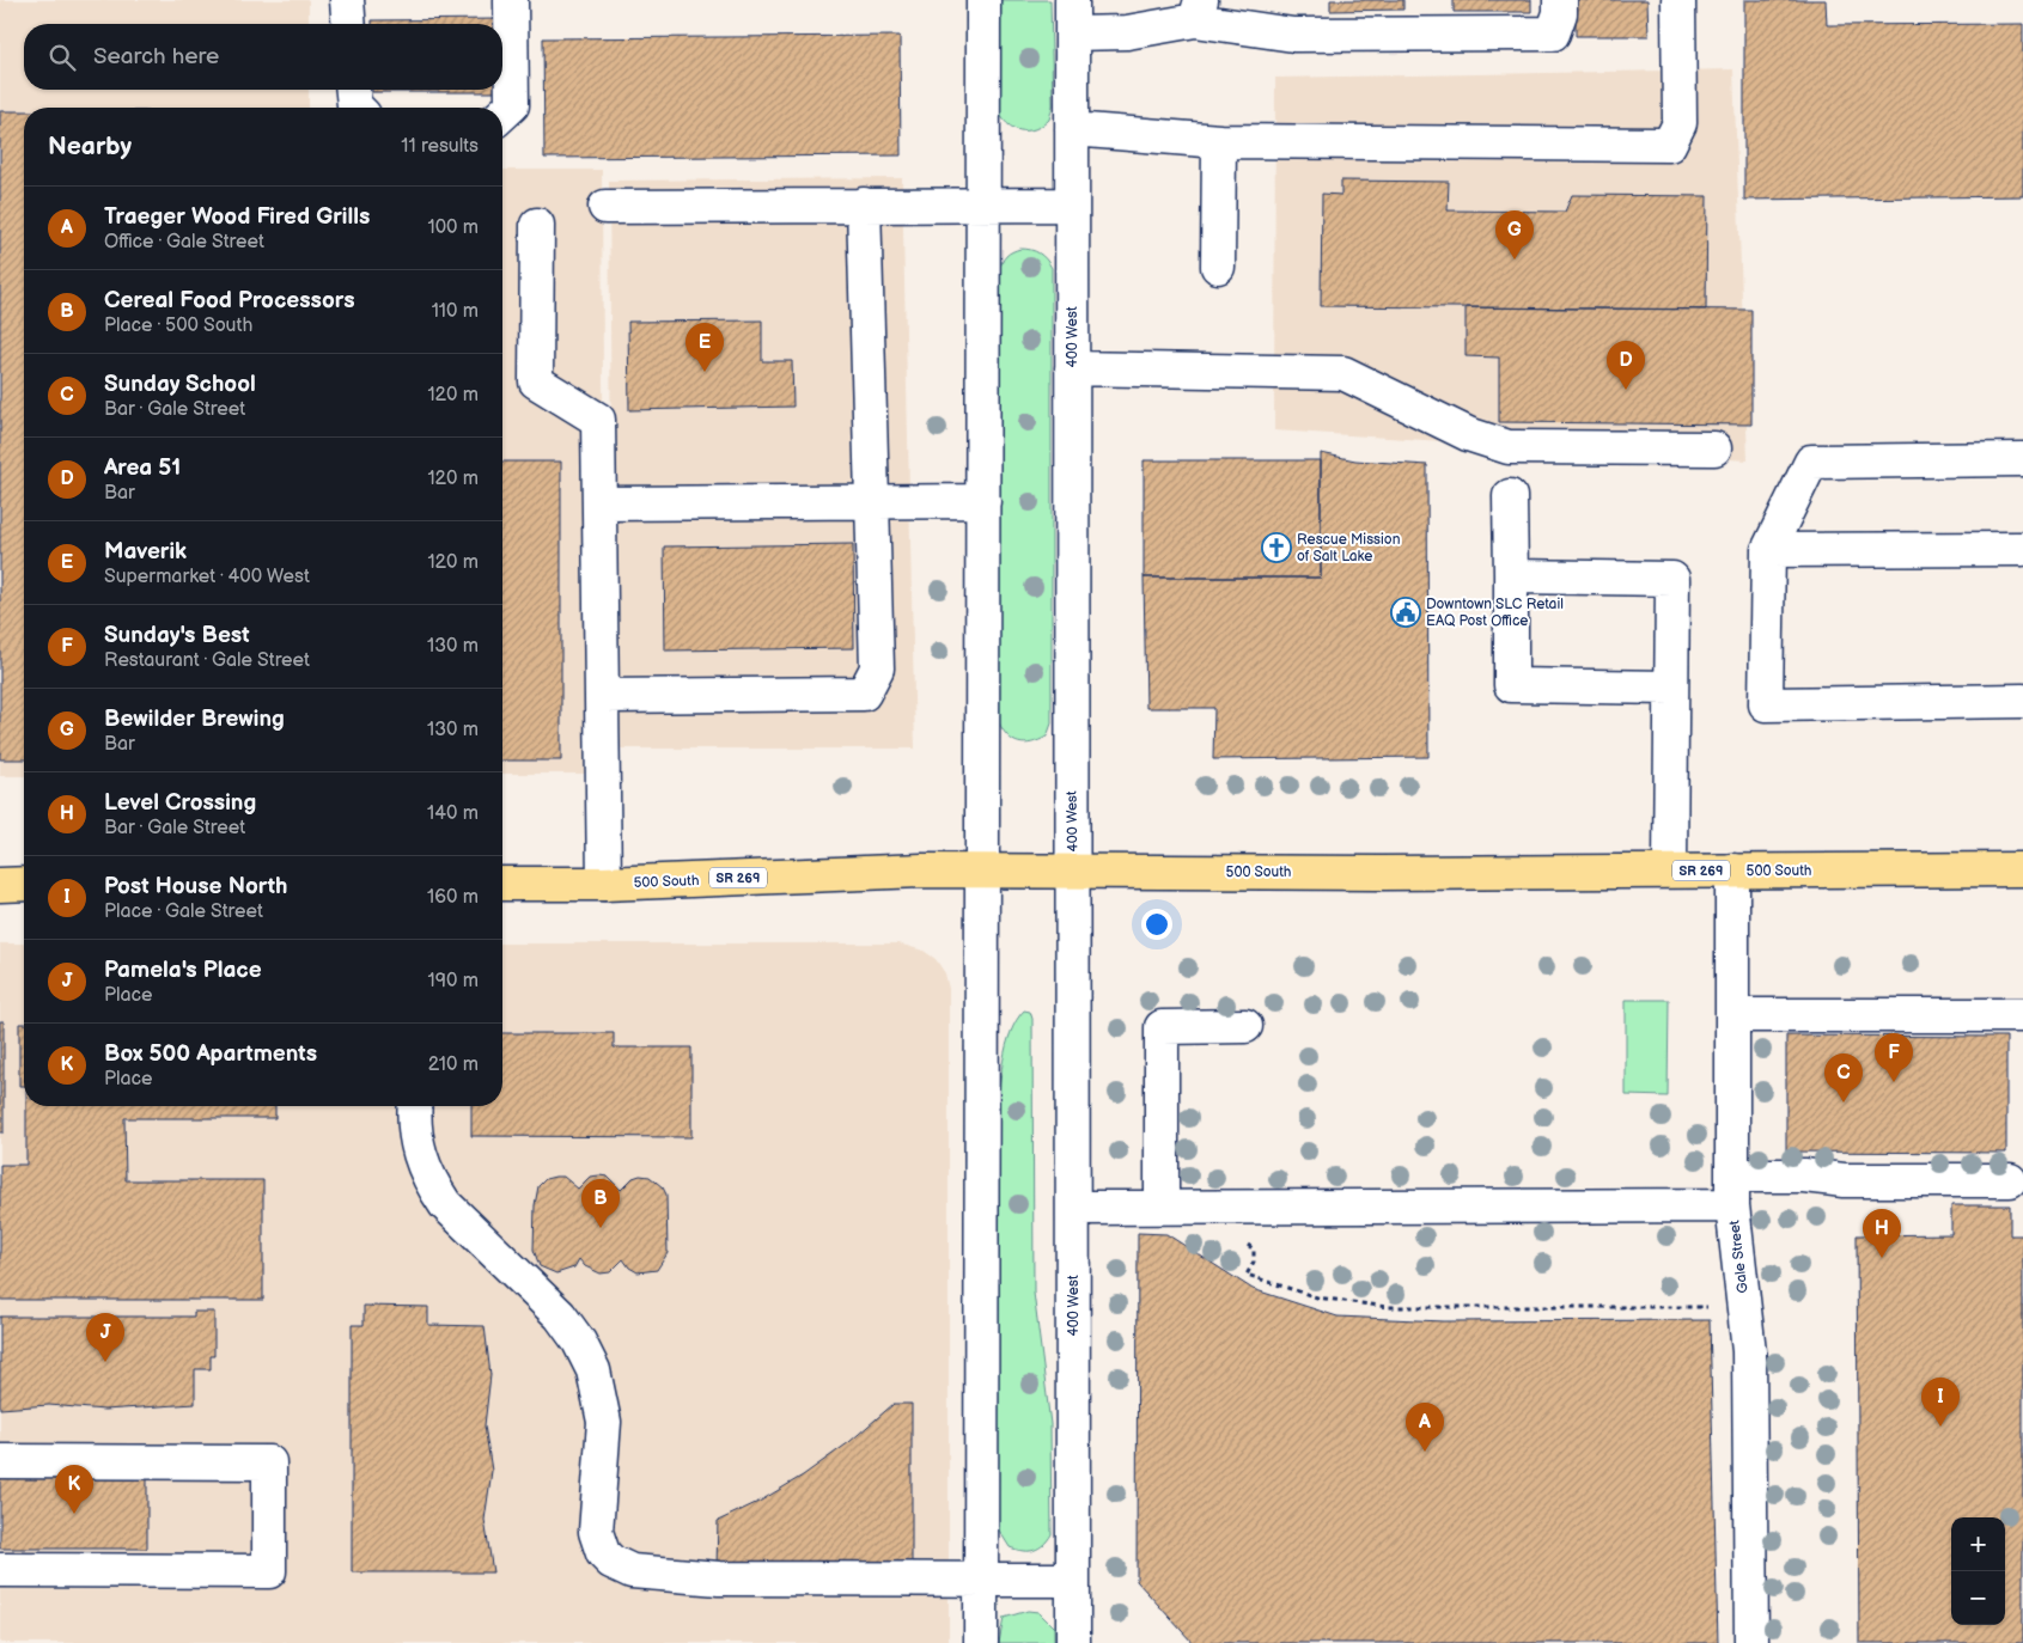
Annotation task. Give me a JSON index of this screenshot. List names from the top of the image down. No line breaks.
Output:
{"streets":{"main road":["SR 269","500 South"],"street":["400 West","Gale Street"]},"crossings":[["400 West","500 South"],["500 South","Gale Street"]],"places":{"church":["Rescue Mission of Salt Lake"],"public building":["Downtown SLC Retail EAQ Post Office"]},"page":{"search":"Search here","heading":["Nearby","11 results"],"list":[{"mark":"A","name":"Traeger Wood Fired Grills","note":"Office · Gale Street","value":"100 m"},{"mark":"B","name":"Cereal Food Processors","note":"Place · 500 South","value":"110 m"},{"mark":"C","name":"Sunday School","note":"Bar · Gale Street","value":"120 m"},{"mark":"D","name":"Area 51","note":"Bar","value":"120 m"},{"mark":"E","name":"Maverik","note":"Supermarket · 400 West","value":"120 m"},{"mark":"F","name":"Sunday's Best","note":"Restaurant · Gale Street","value":"130 m"},{"mark":"G","name":"Bewilder Brewing","note":"Bar","value":"130 m"},{"mark":"H","name":"Level Crossing","note":"Bar · Gale Street","value":"140 m"},{"mark":"I","name":"Post House North","note":"Place · Gale Street","value":"160 m"},{"mark":"J","name":"Pamela's Place","note":"Place","value":"190 m"},{"mark":"K","name":"Box 500 Apartments","note":"Place","value":"210 m"}],"pins":["G","E","D","F","C","B","H","J","I","A","K"],"map_buttons":["+","−"]}}
